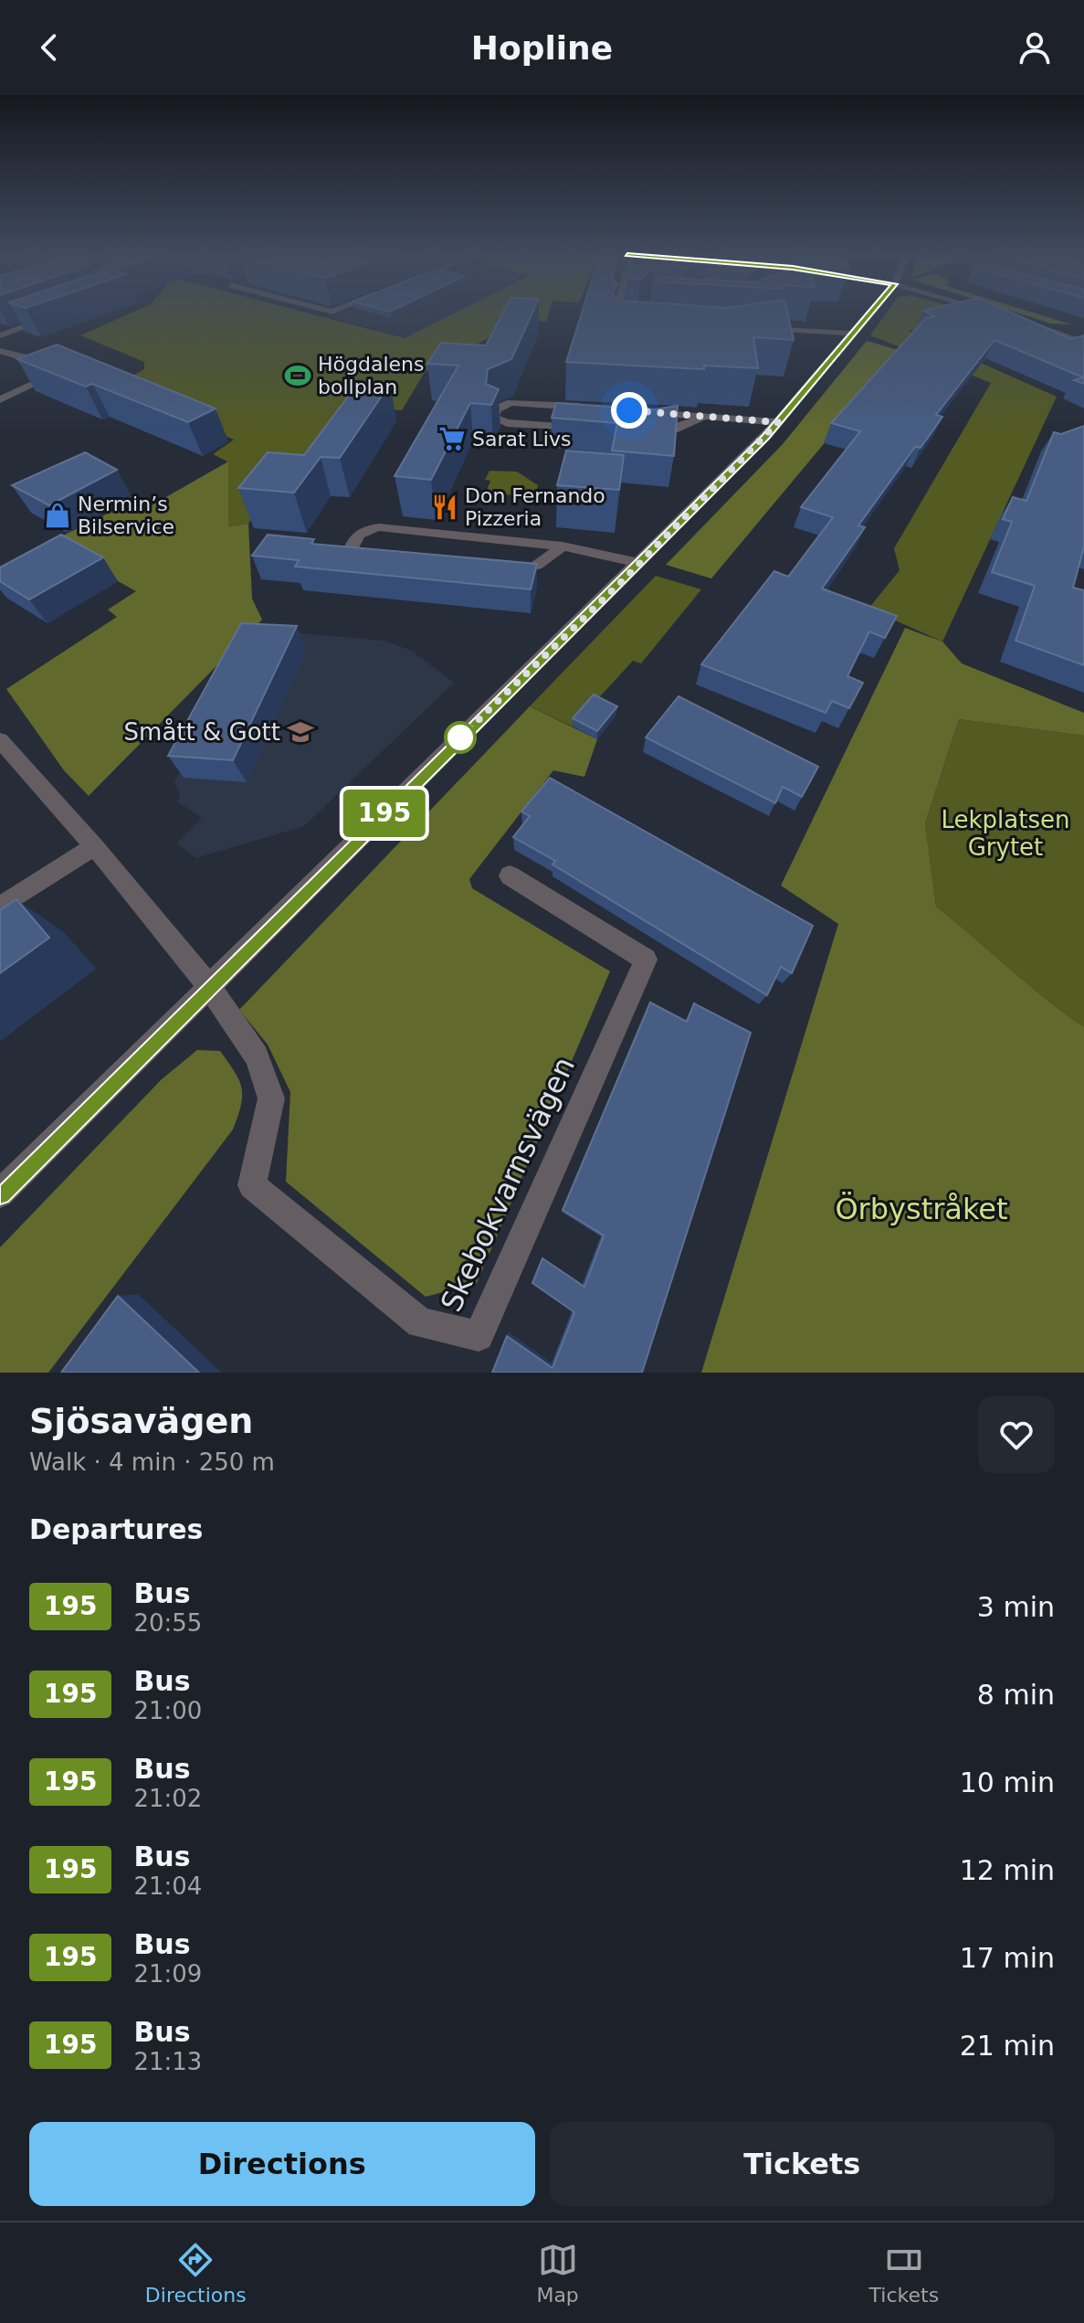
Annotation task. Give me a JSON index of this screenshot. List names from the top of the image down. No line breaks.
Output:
{"streets":{"street":["Skebokvarnsvägen"]},"parks":["Lekplatsen Grytet","Örbystråket"],"places":{"sports":["Högdalens bollplan"],"supermarket":["Sarat Livs"],"restaurant":["Don Fernando Pizzeria"],"shop":["Nermin’s Bilservice"],"school or university":["Smått & Gott"]},"lines":["bus line 195"],"page":{"header":"Hopline","on_map":"195","heading":[["Sjösavägen","Walk · 4 min · 250 m"],"Departures"],"list":[{"mark":"195","name":"Bus","note":"20:55","value":"3 min"},{"mark":"195","name":"Bus","note":"21:00","value":"8 min"},{"mark":"195","name":"Bus","note":"21:02","value":"10 min"},{"mark":"195","name":"Bus","note":"21:04","value":"12 min"},{"mark":"195","name":"Bus","note":"21:09","value":"17 min"},{"mark":"195","name":"Bus","note":"21:13","value":"21 min"}],"buttons":["Directions","Tickets"],"tabs":["Directions","Map","Tickets"]}}
